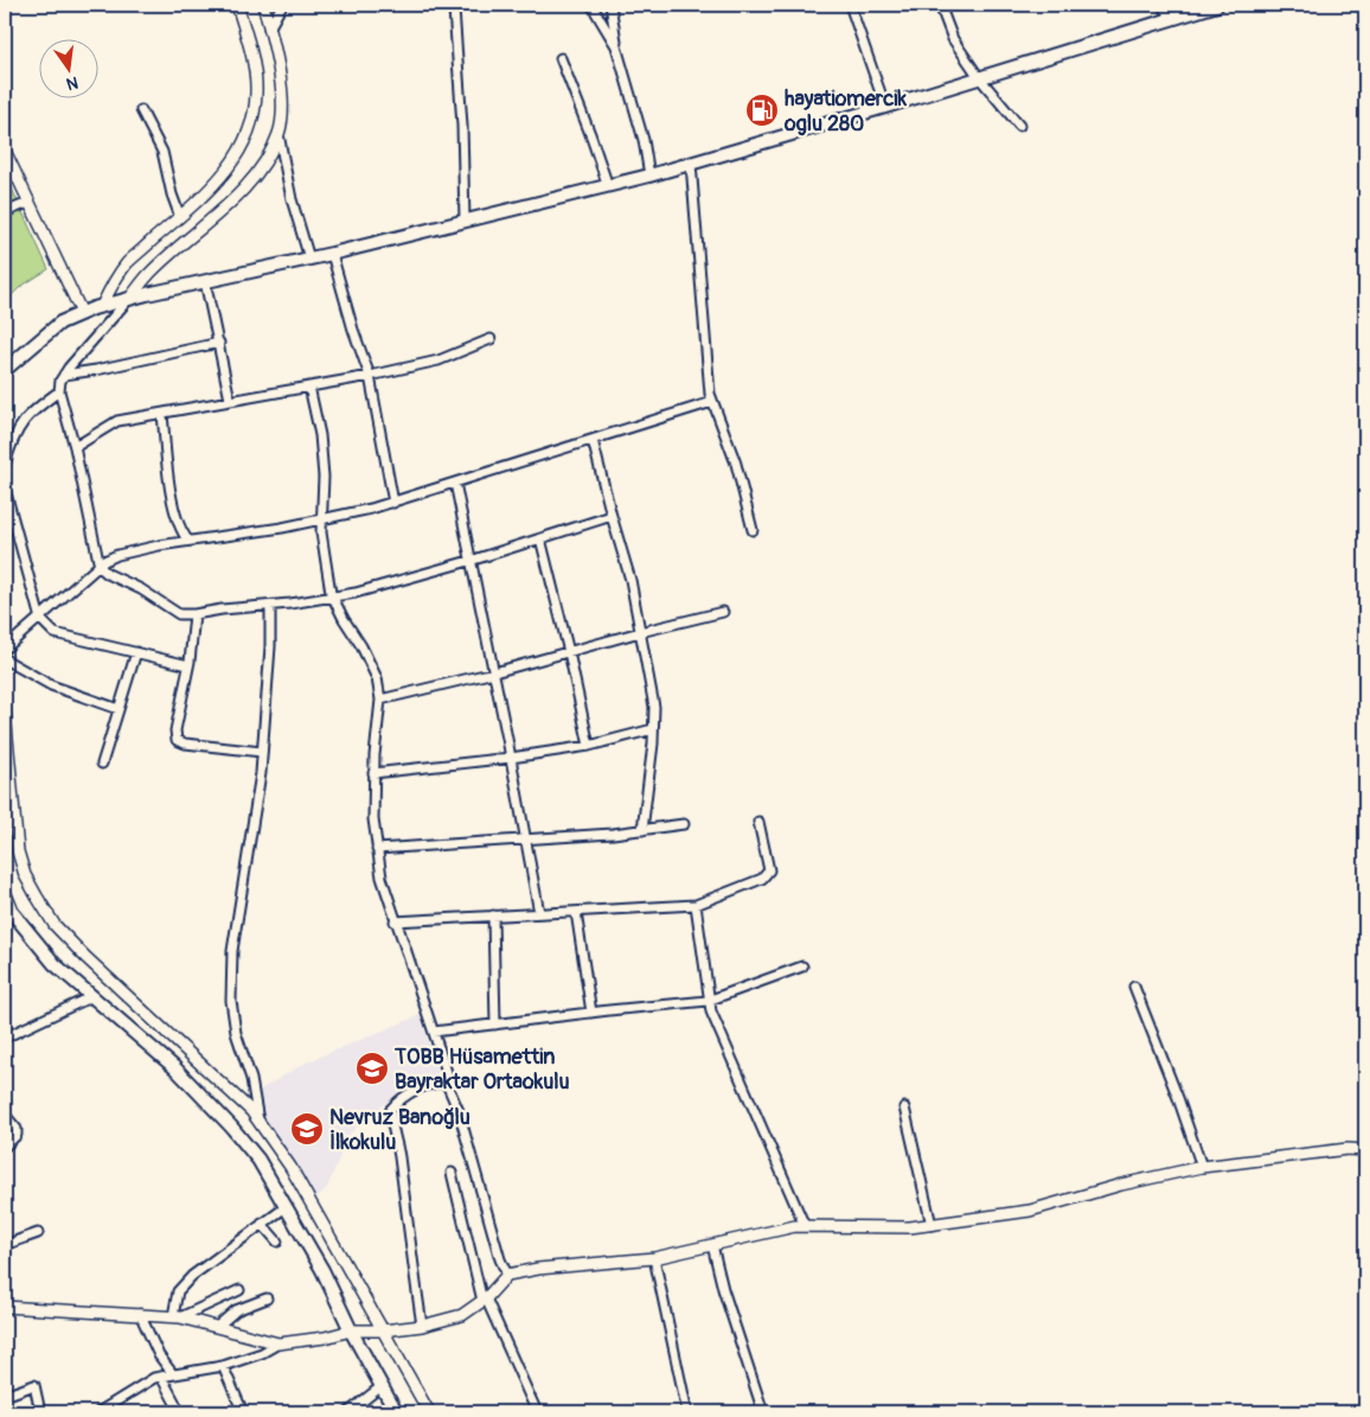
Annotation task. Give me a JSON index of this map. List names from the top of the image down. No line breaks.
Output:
{"places":{"fuel station":["hayatiomercik oglu 280"],"school or university":["TOBB Hüsamettin Bayraktar Ortaokulu","Nevruz Banoğlu İlkokulu"]},"north":"bottom"}
